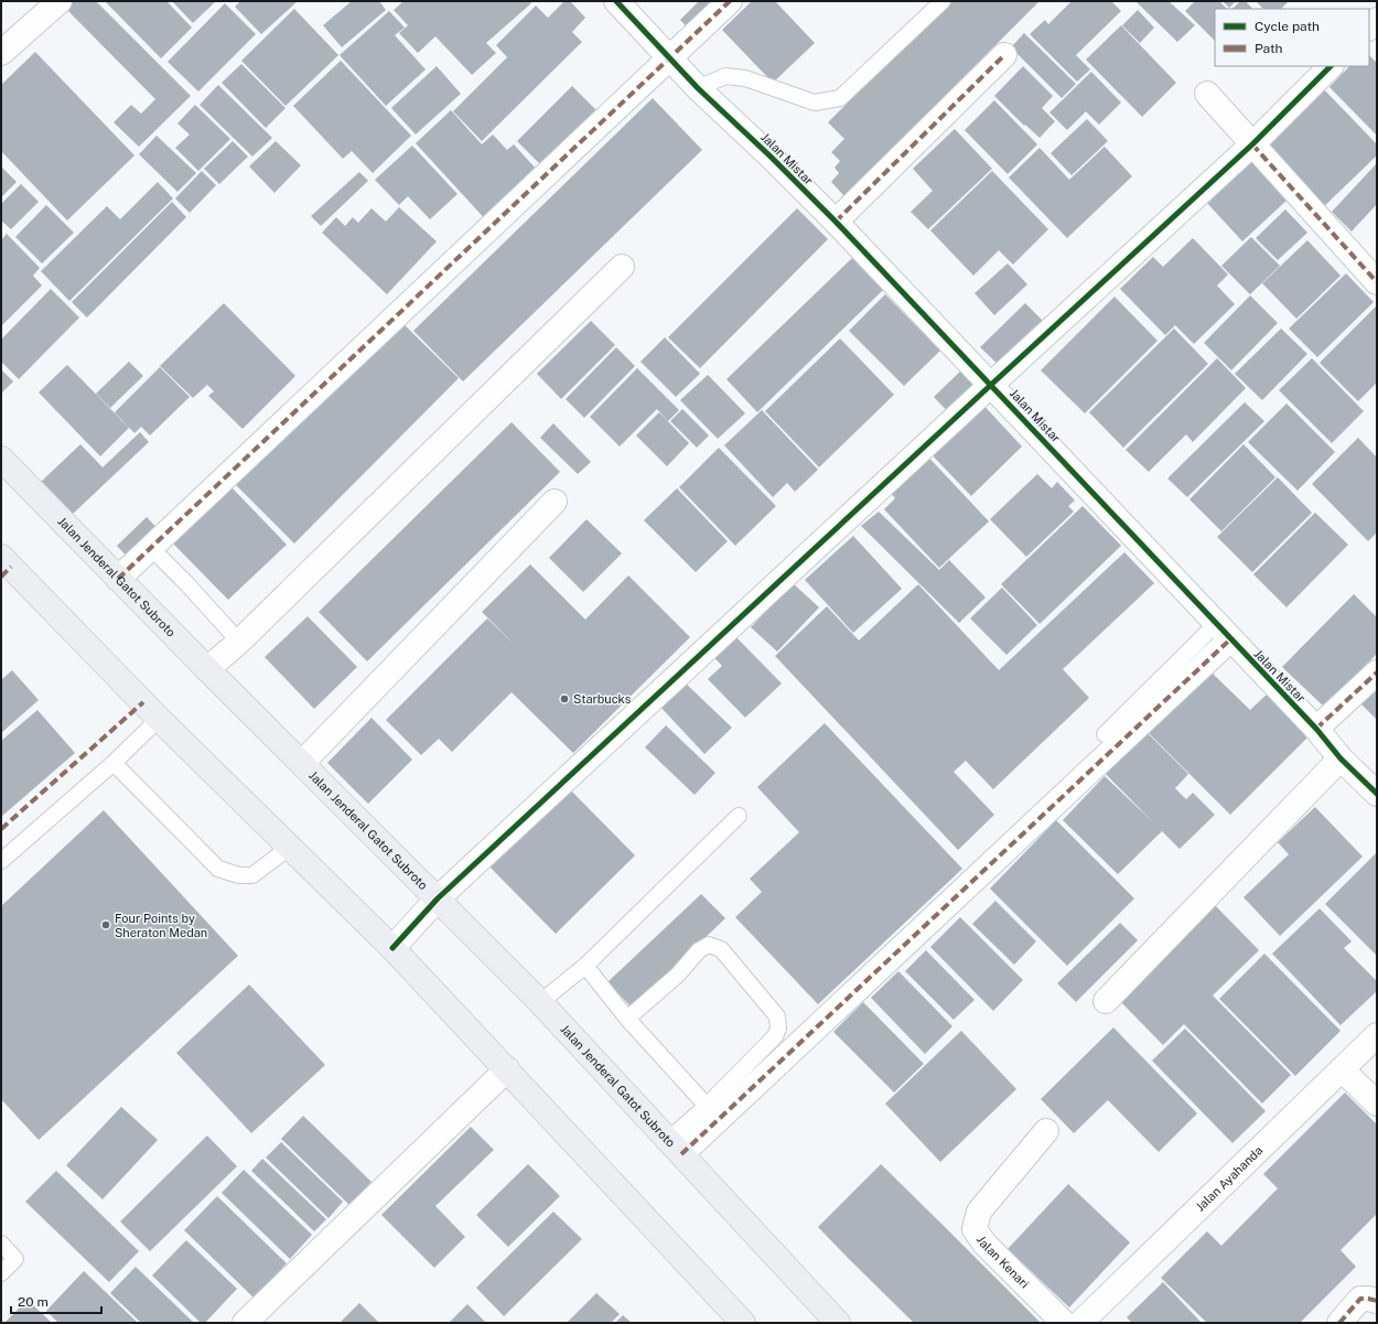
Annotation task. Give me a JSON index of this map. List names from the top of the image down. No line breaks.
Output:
{"streets":{"main road":["Jalan Jenderal Gatot Subroto"],"street":["Jalan Mistar","Jalan Ayahanda","Jalan Kenari"]},"places":["Starbucks","Four Points by Sheraton Medan"],"legend":["Cycle path","Path"],"scale_bar":"20 m"}
